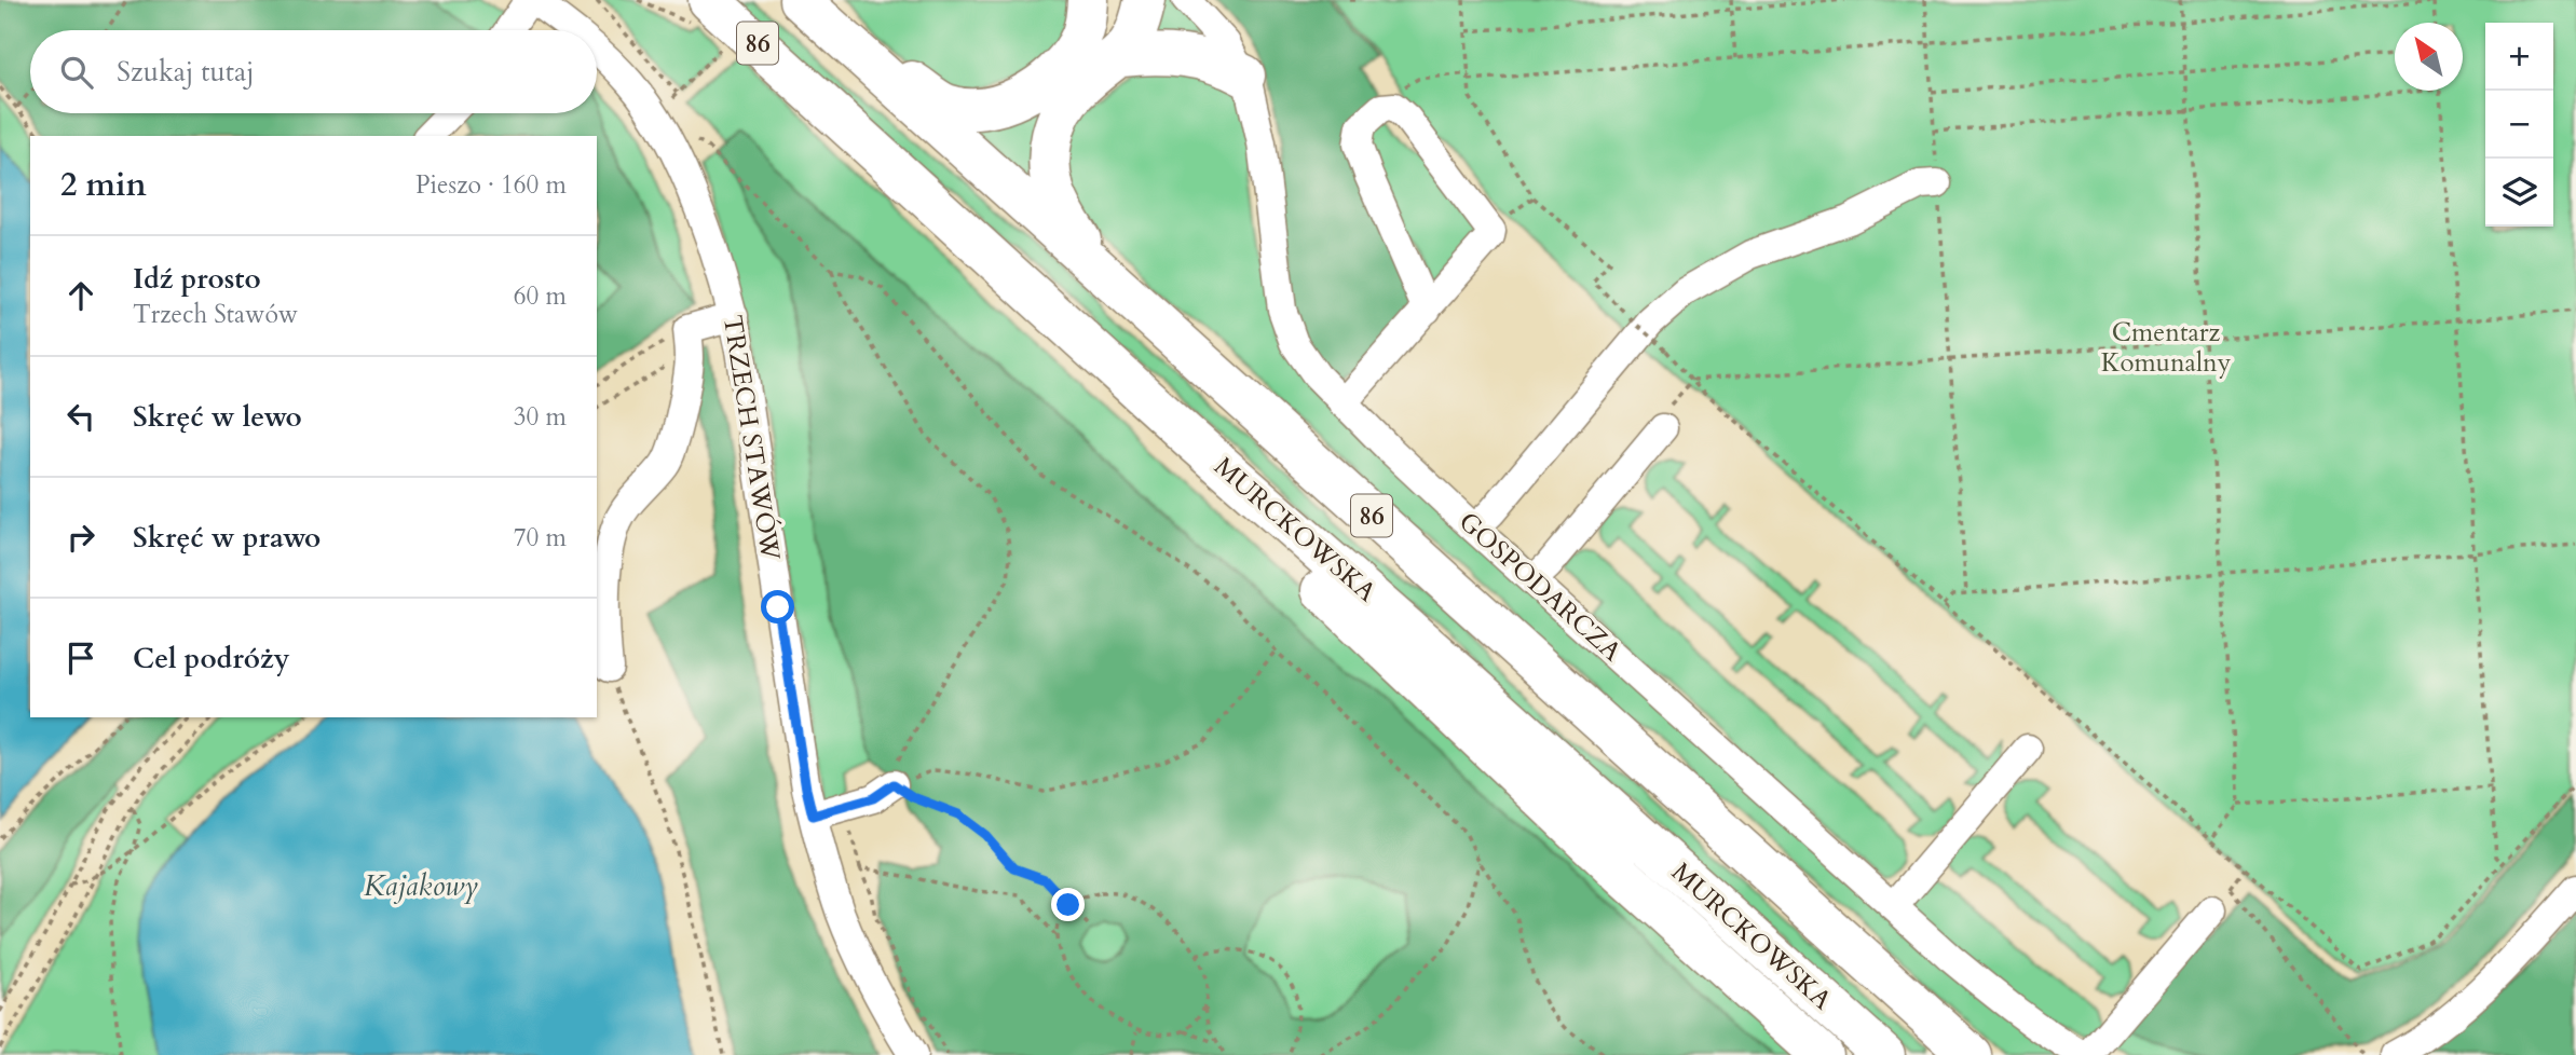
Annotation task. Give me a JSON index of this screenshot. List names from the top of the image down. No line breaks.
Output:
{"streets":{"highway":["86","MURCKOWSKA"],"street":["TRZECH STAWÓW","GOSPODARCZA"]},"water":["Kajakowy"],"parks":["Cmentarz Komunalny"],"north":"top left","page":{"map_buttons":["+","−"],"search":"Szukaj tutaj","heading":["2 min","Pieszo · 160 m"],"list":[["Idź prosto","Trzech Stawów","60 m"],["Skręć w lewo","30 m"],["Skręć w prawo","70 m"],"Cel podróży"]}}
